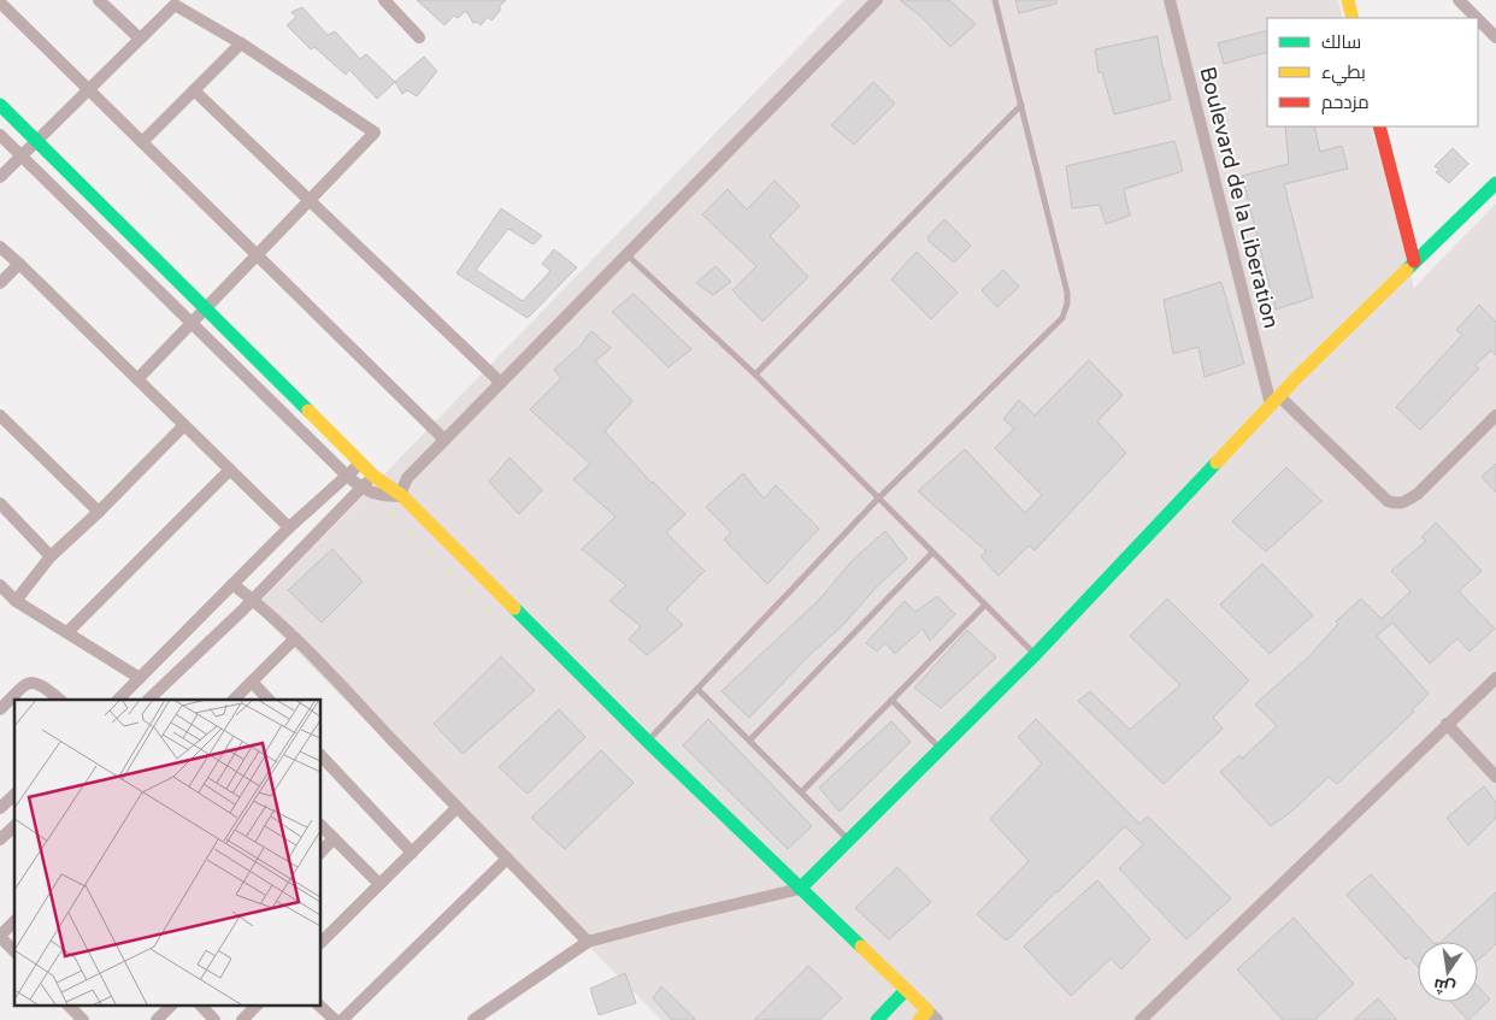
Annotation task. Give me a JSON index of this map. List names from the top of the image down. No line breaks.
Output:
{"streets":{"street":["Boulevard de la Liberation"]},"legend":["سالك","بطيء","مزدحم"],"north":"bottom"}
